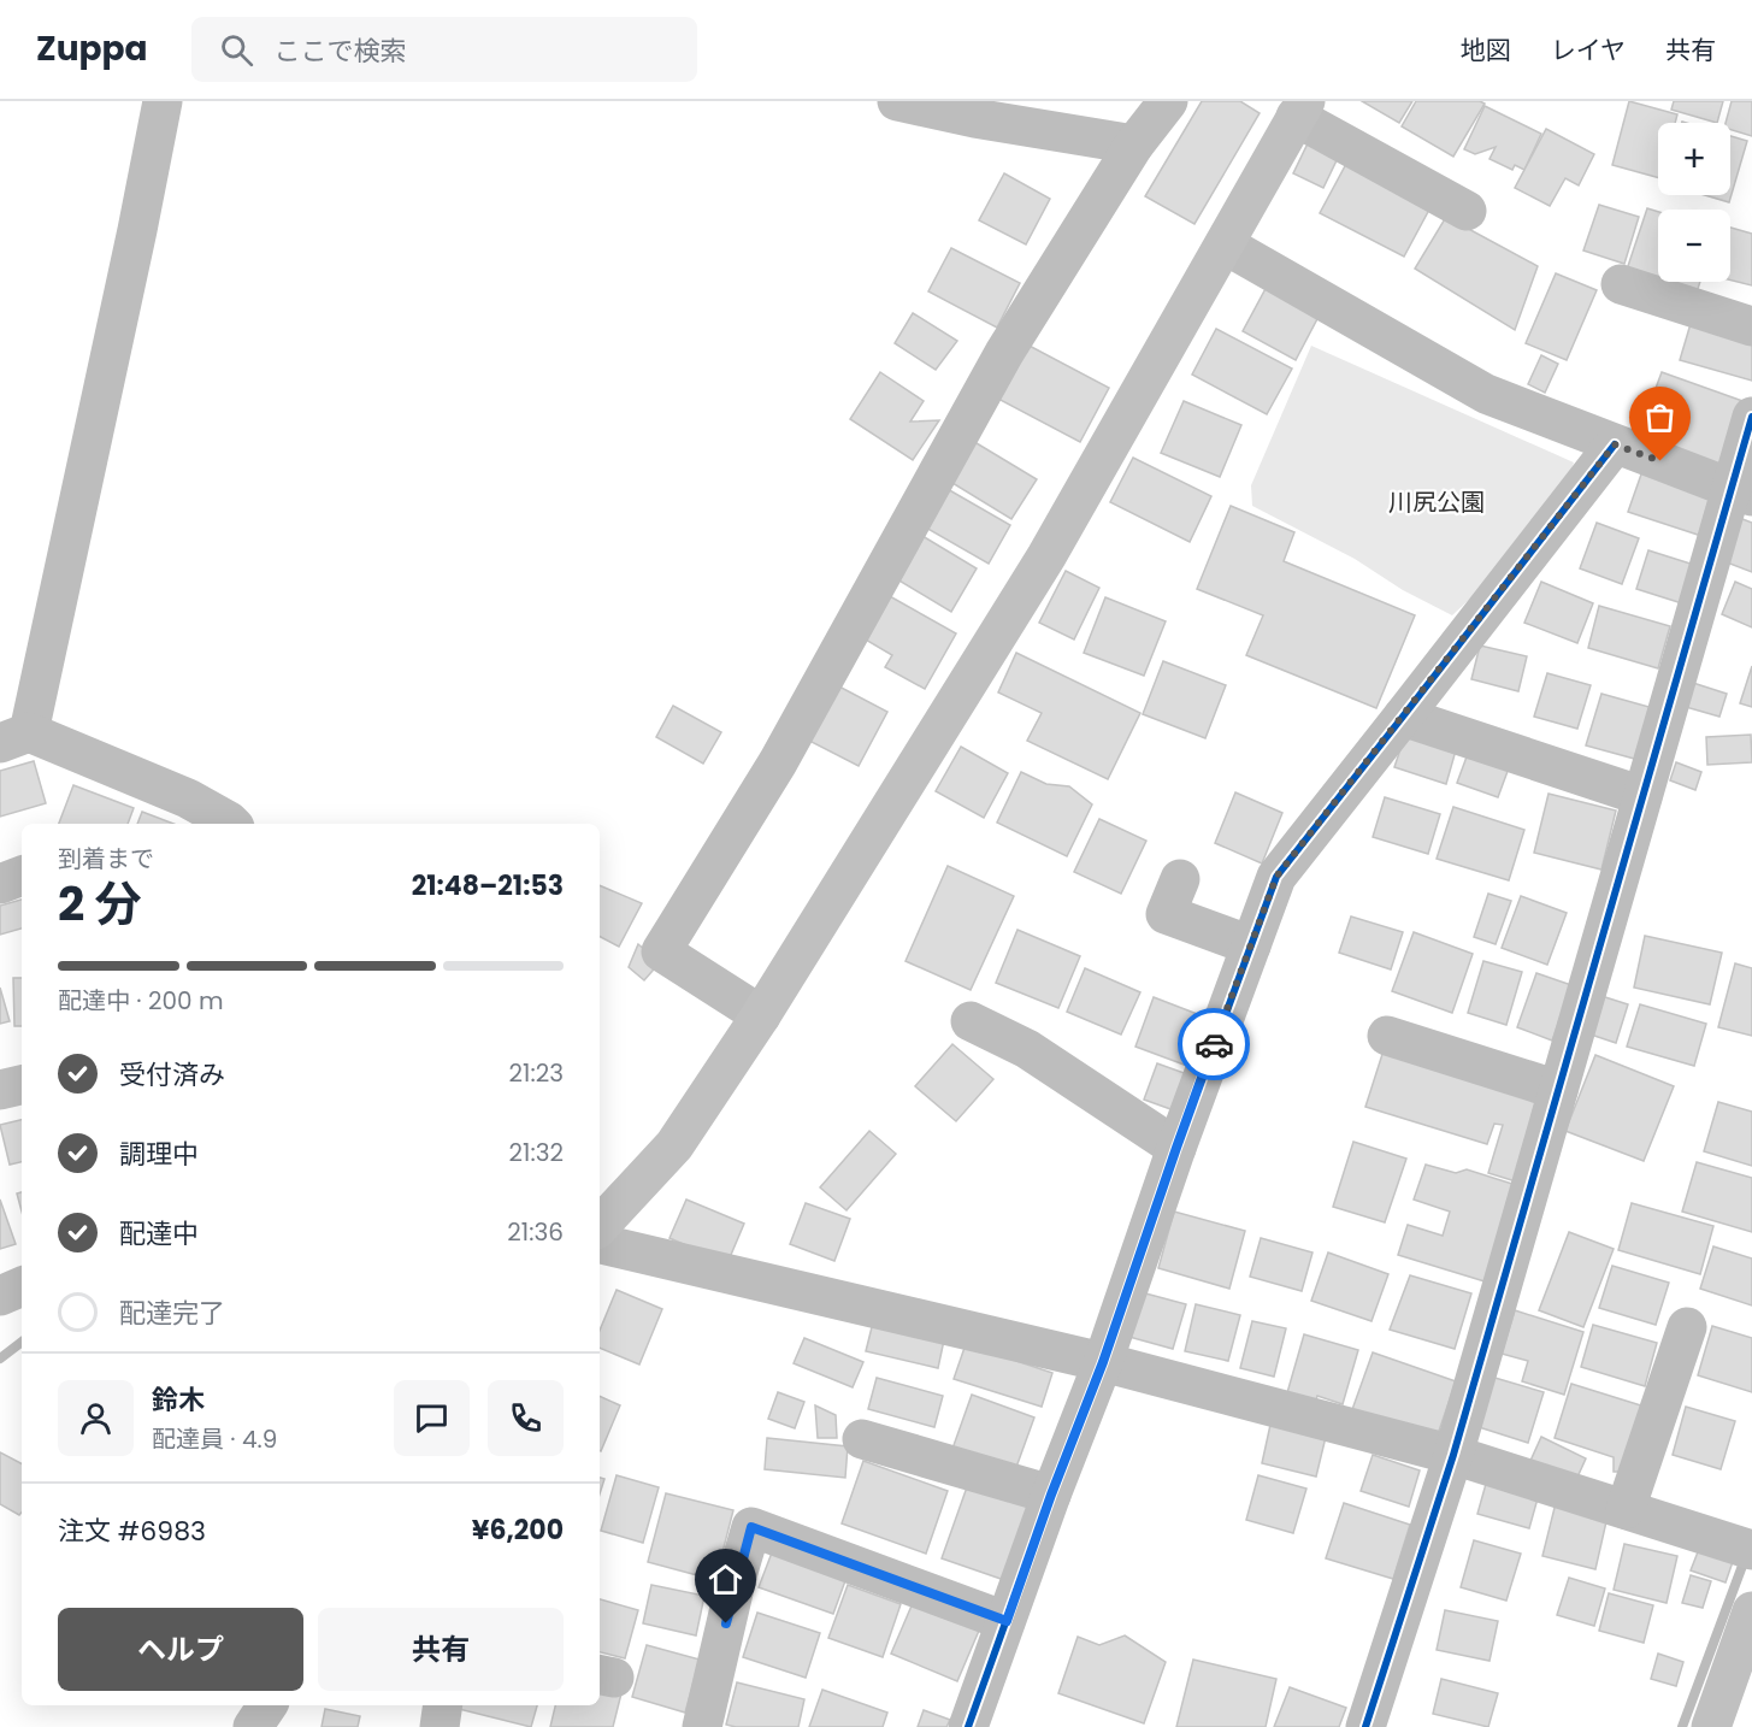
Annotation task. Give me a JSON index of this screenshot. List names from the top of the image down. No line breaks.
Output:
{"parks":["川尻公園"],"page":{"header":"Zuppa","search":"ここで検索","nav":["地図","レイヤ","共有"],"map_buttons":["+","−"],"heading":["2 分","到着まで","21:48–21:53"],"panel":["鈴木","配達員 · 4.9","注文 #6983","¥6,200"],"bar":"配達中 · 200 m","list":[["受付済み","21:23"],["調理中","21:32"],["配達中","21:36"],"配達完了"],"buttons":["ヘルプ","共有"]}}
